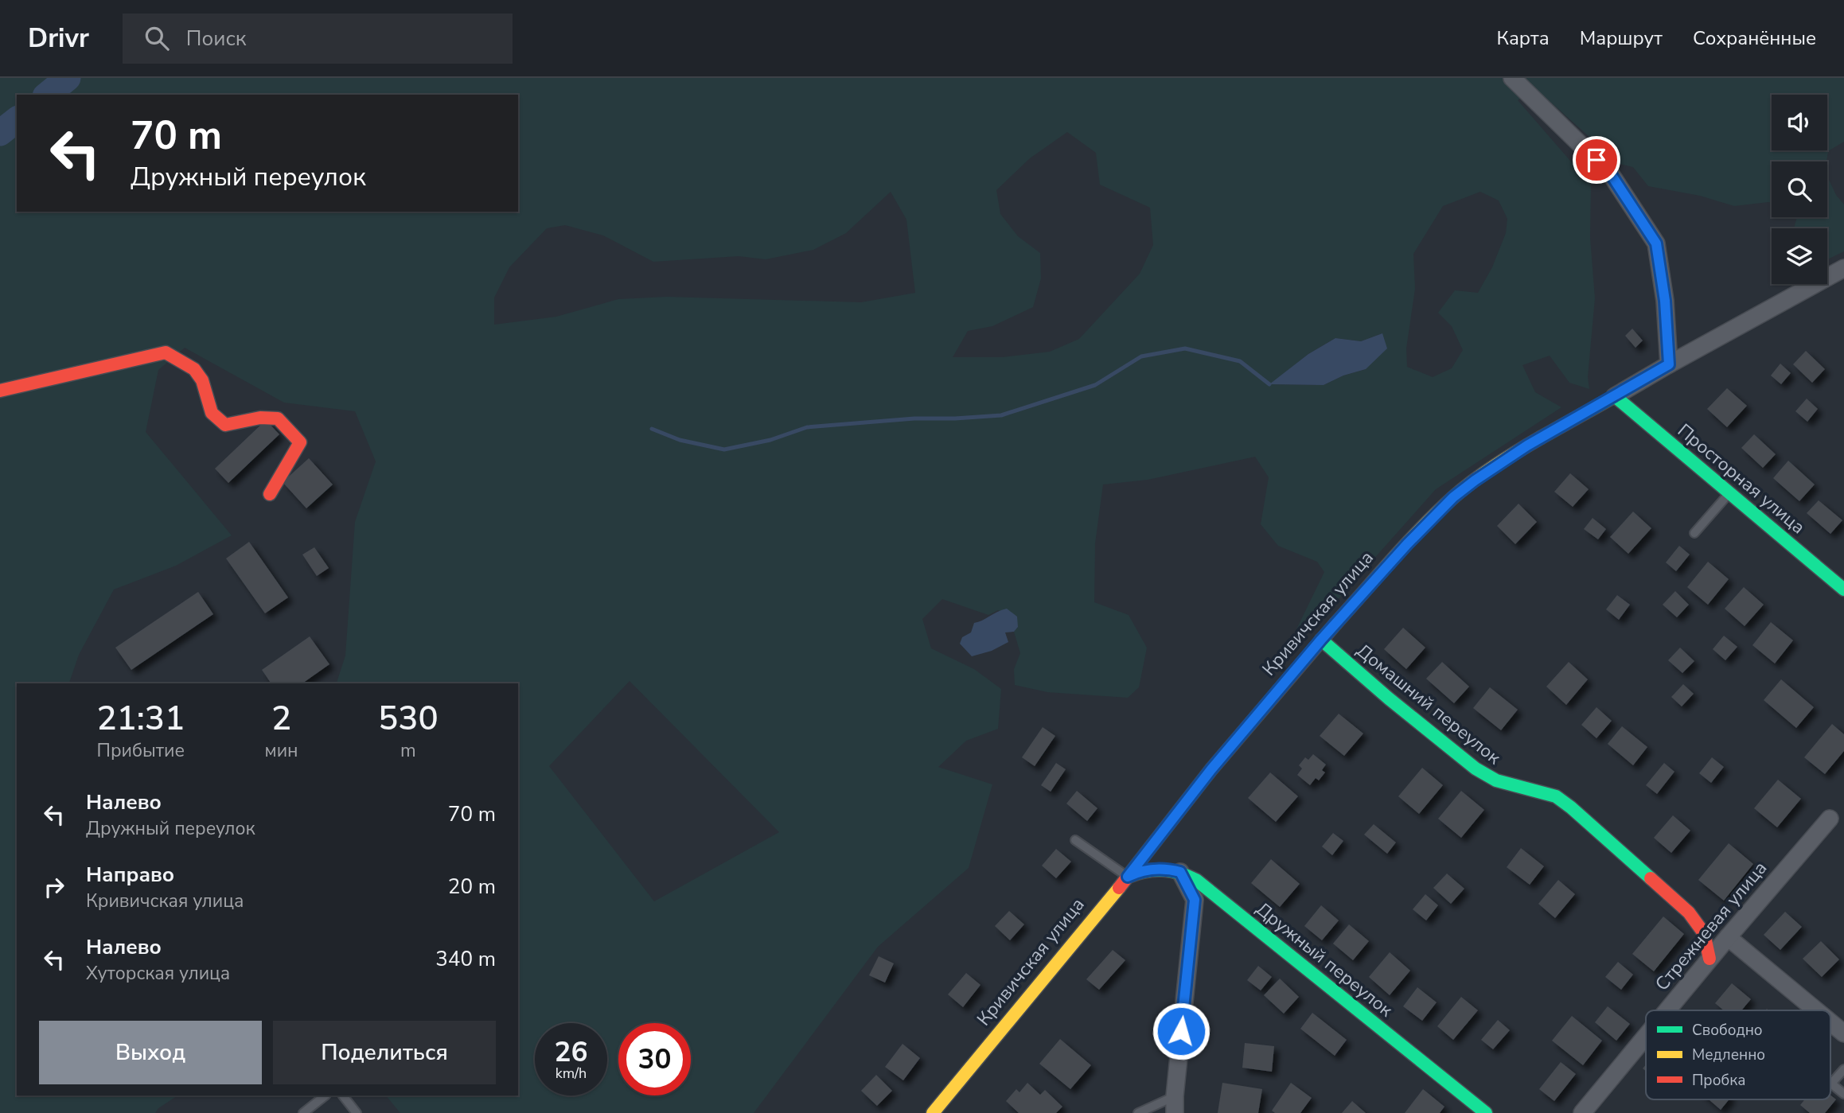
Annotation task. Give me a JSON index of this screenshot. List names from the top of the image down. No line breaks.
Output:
{"streets":{"street":["Просторная улица","Кривичская улица","Домашний переулок","Стрежневая улица","Дружный переулок"]},"crossings":[["Просторная улица","Кривичская улица"],["Кривичская улица","Домашний переулок"],["Кривичская улица","Дружный переулок"],["Домашний переулок","Стрежневая улица"]],"legend":["Свободно","Медленно","Пробка"],"page":{"header":"Drivr","search":"Поиск","nav":["Карта","Маршрут","Сохранённые"],"turn":["70 m","Дружный переулок"],"eta":["21:31","Прибытие","2","мин","530","m"],"list":[{"name":"Налево","note":"Дружный переулок","value":"70 m"},{"name":"Направо","note":"Кривичская улица","value":"20 m"},{"name":"Налево","note":"Хуторская улица","value":"340 m"}],"buttons":["Выход","Поделиться"],"speed":"26 km/h","limit":"30"}}
